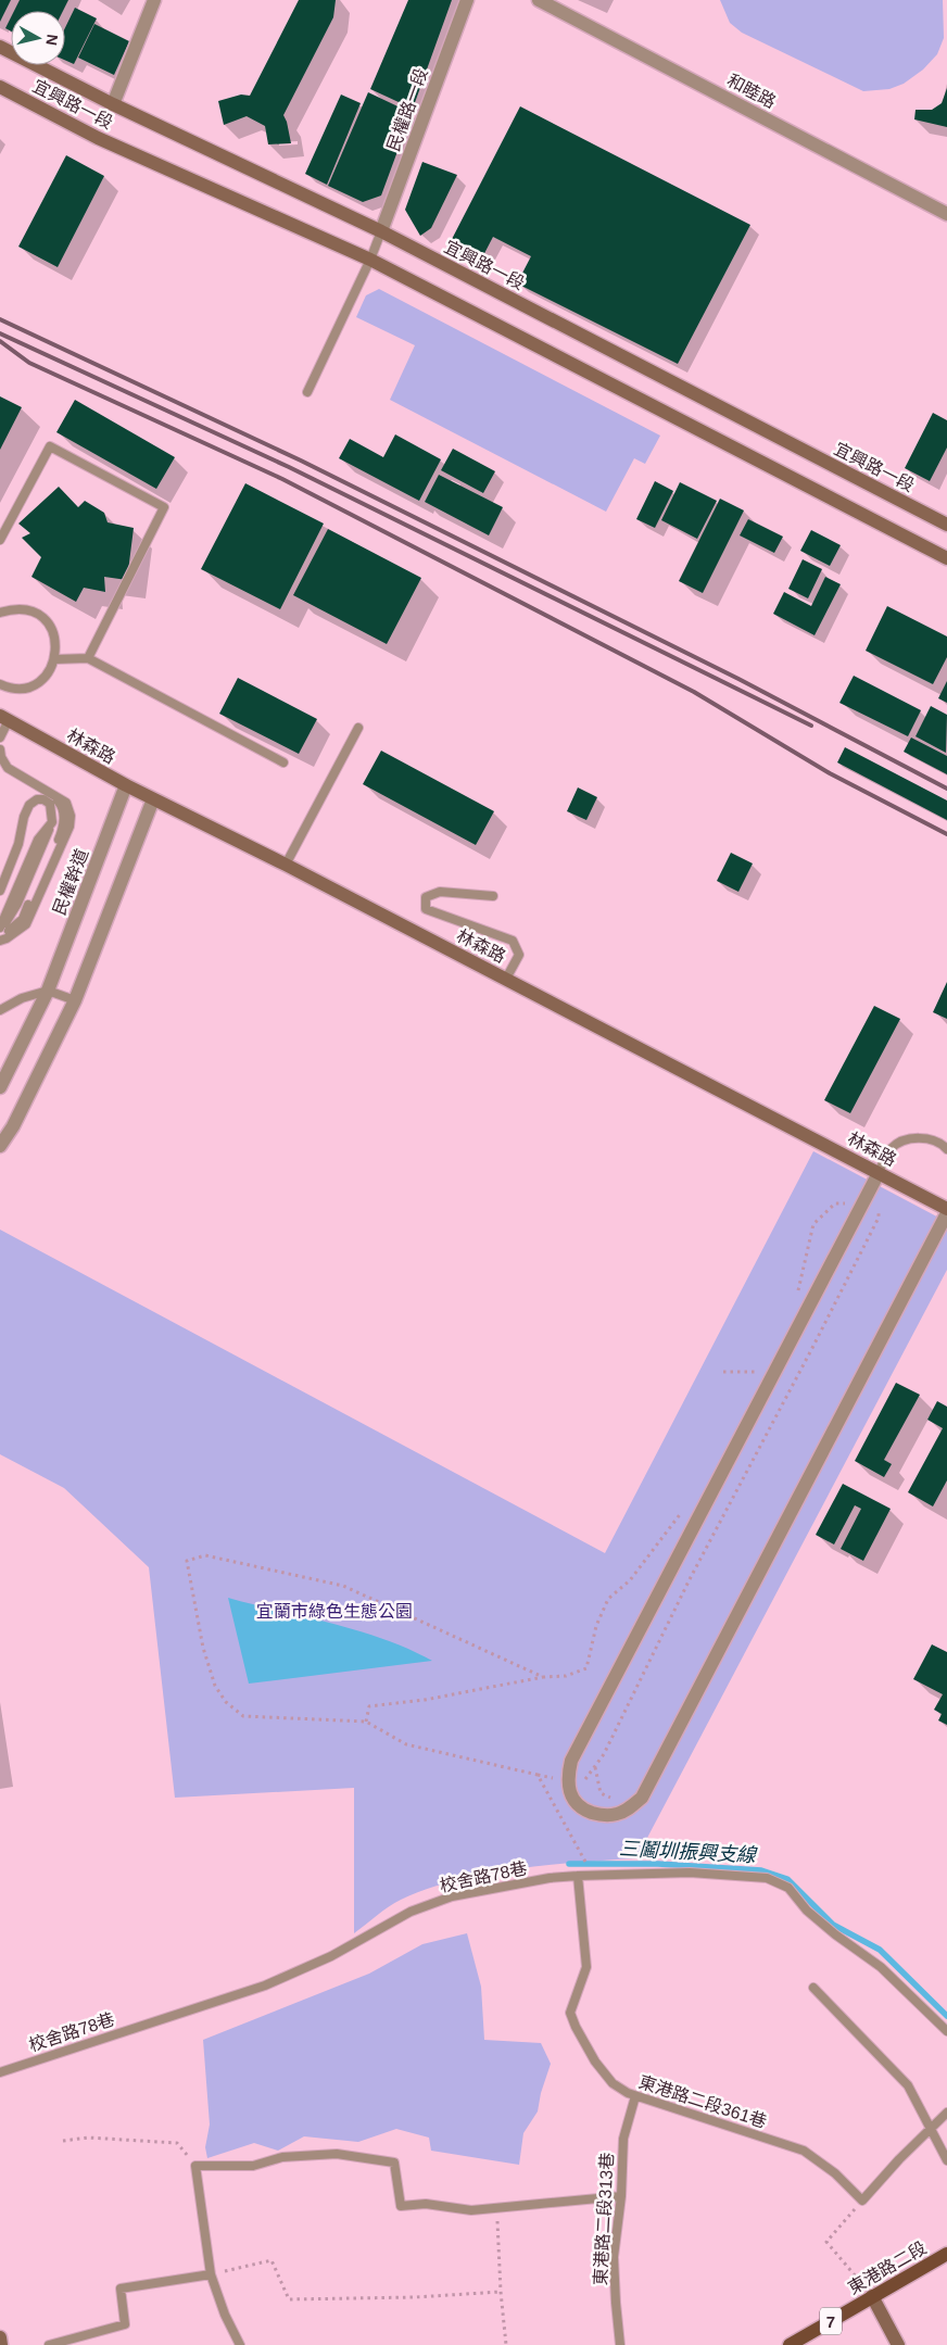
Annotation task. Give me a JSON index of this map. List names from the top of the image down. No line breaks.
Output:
{"streets":{"main road":["東港路二段","7"],"street":["和睦路","宜興路一段","民權路一段","林森路","民權幹道"],"lane":["校舍路78巷","東港路二段361巷","東港路二段313巷"]},"crossings":[["宜興路一段","民權路一段"],["林森路","民權幹道"],["校舍路78巷","東港路二段361巷"],["東港路二段361巷","東港路二段313巷"]],"water":["三鬮圳振興支線"],"parks":["宜蘭市綠色生態公園"],"north":"right"}
